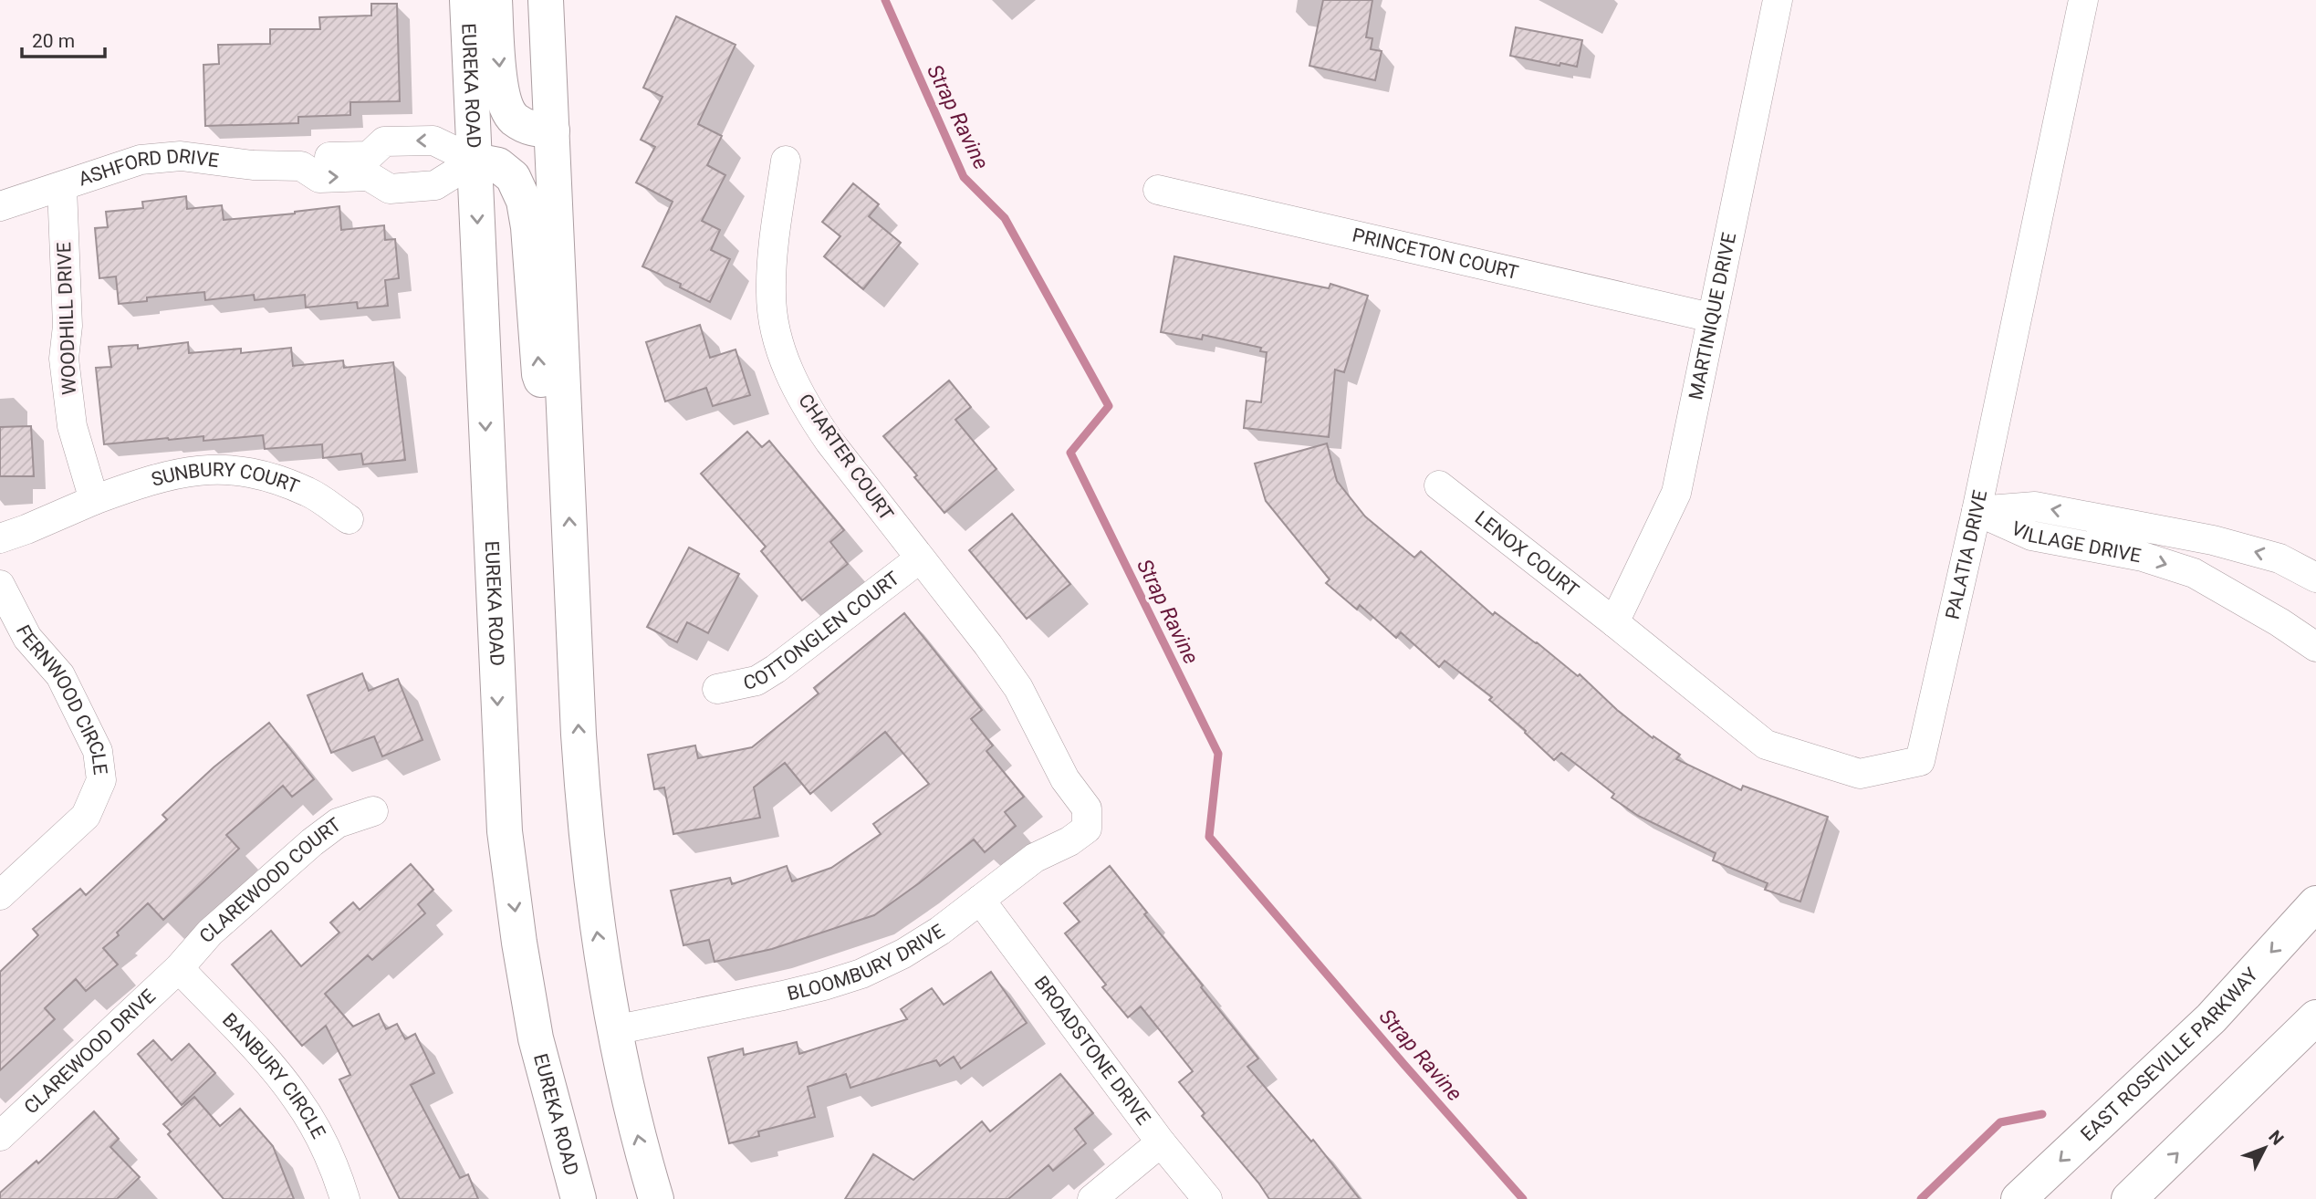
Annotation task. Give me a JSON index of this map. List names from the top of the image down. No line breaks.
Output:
{"streets":{"main road":["EUREKA ROAD","EAST ROSEVILLE PARKWAY"],"street":["ASHFORD DRIVE","PRINCETON COURT","MARTINIQUE DRIVE","WOODHILL DRIVE","CHARTER COURT","SUNBURY COURT","VILLAGE DRIVE","LENOX COURT","PALATIA DRIVE","COTTONGLEN COURT","FERNWOOD CIRCLE","CLAREWOOD COURT","BLOOMBURY DRIVE","BROADSTONE DRIVE","CLAREWOOD DRIVE","BANBURY CIRCLE"]},"crossings":[["EUREKA ROAD","ASHFORD DRIVE"],["ASHFORD DRIVE","WOODHILL DRIVE"],["PRINCETON COURT","MARTINIQUE DRIVE"],["MARTINIQUE DRIVE","LENOX COURT"],["MARTINIQUE DRIVE","PALATIA DRIVE"],["WOODHILL DRIVE","SUNBURY COURT"],["CHARTER COURT","COTTONGLEN COURT"],["CHARTER COURT","BLOOMBURY DRIVE"],["VILLAGE DRIVE","PALATIA DRIVE"],["LENOX COURT","PALATIA DRIVE"],["CLAREWOOD COURT","CLAREWOOD DRIVE"],["CLAREWOOD COURT","BANBURY CIRCLE"],["BLOOMBURY DRIVE","BROADSTONE DRIVE"],["CLAREWOOD DRIVE","BANBURY CIRCLE"]],"water":["Strap Ravine"],"scale_bar":"20 m","north":"top right"}
